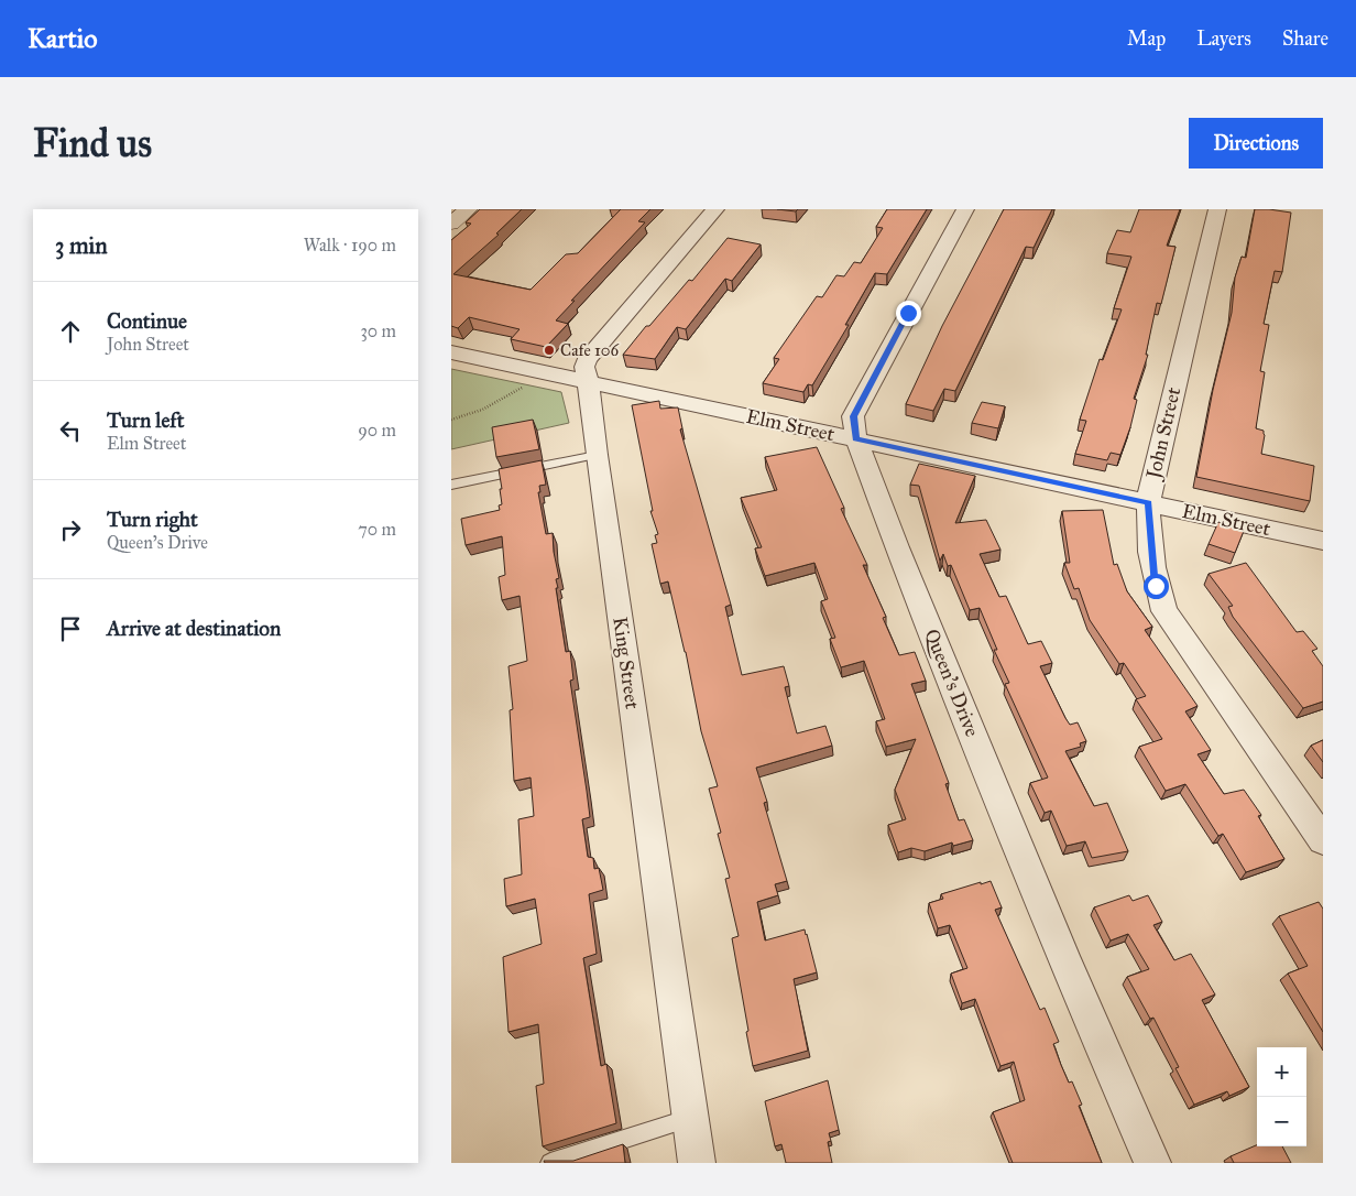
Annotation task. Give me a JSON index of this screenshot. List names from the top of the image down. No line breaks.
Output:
{"streets":{"street":["Elm Street","John Street","King Street","Queen's Drive"]},"crossings":[["Elm Street","John Street"],["Elm Street","King Street"],["Elm Street","Queen's Drive"]],"places":["Cafe 106"],"page":{"header":"Kartio","nav":["Map","Layers","Share"],"buttons":"Directions","title":"Find us","heading":["3 min","Walk · 190 m"],"list":[["Continue","John Street","30 m"],["Turn left","Elm Street","90 m"],["Turn right","Queen's Drive","70 m"],"Arrive at destination"],"map_buttons":["+","−"]}}
